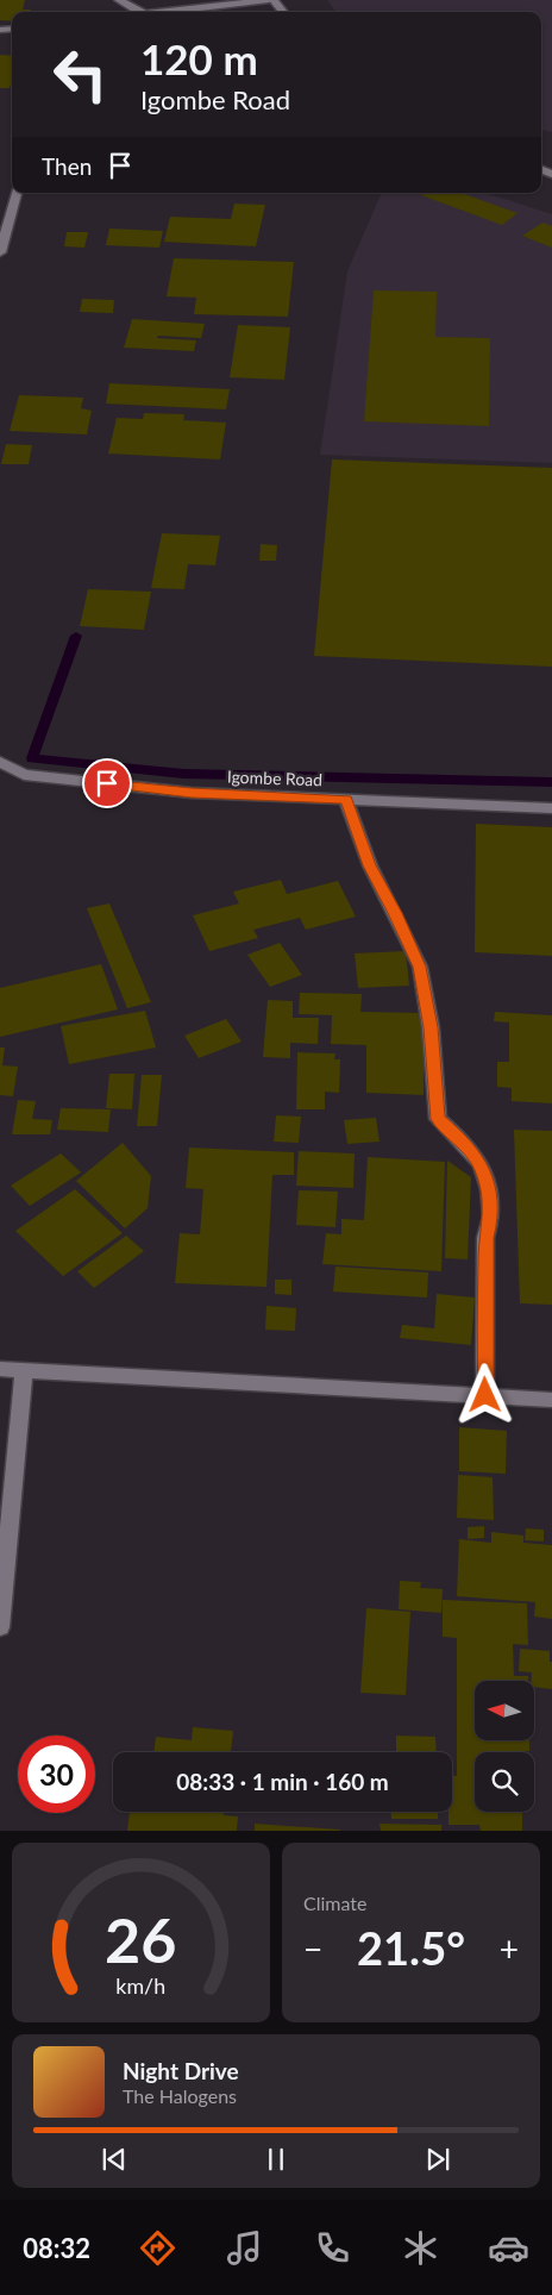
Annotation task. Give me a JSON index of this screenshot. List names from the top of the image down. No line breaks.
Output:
{"streets":{"street":["Igombe Road"]},"north":"left","page":{"turn":["120 m","Igombe Road"],"then":"Then","limit":"30","trip":"08:33 · 1 min · 160 m","tile":"Climate","heat":["−","21.5°","+"],"song":["Night Drive","The Halogens"],"tabs":"08:32","gauge":["26","km/h"]}}
